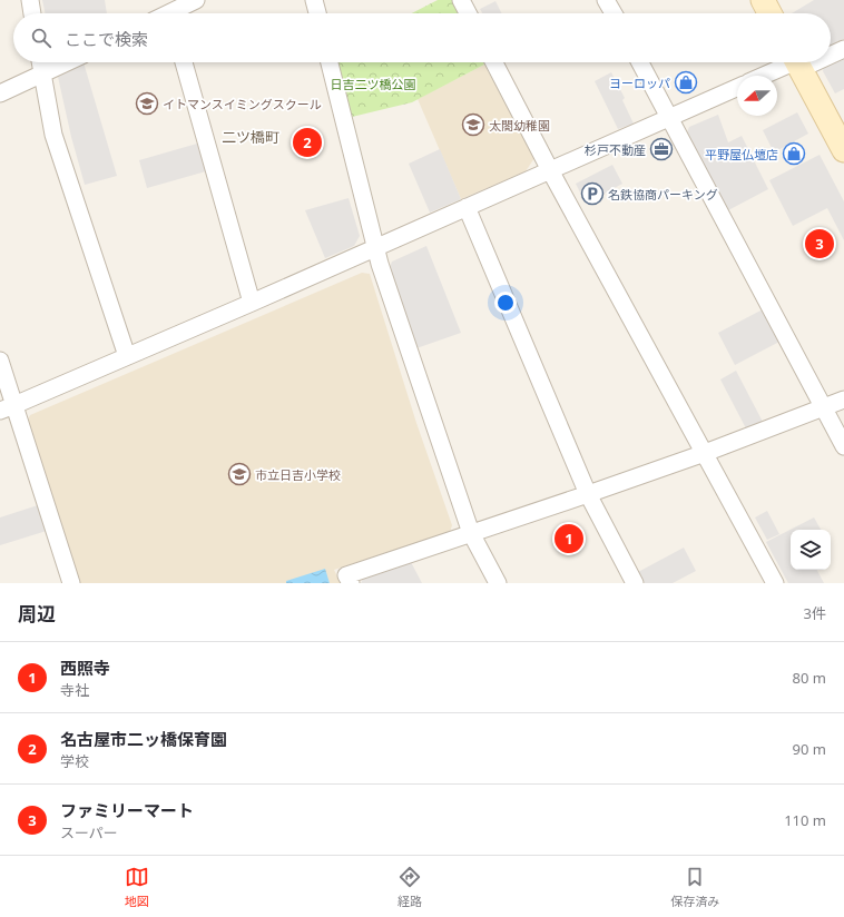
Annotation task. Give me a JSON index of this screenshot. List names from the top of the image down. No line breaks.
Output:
{"districts":["二ツ橋町"],"parks":["日吉二ツ橋公園"],"places":{"shop":["ヨーロッパ","平野屋仏壇店"],"school or university":["イトマンスイミングスクール","太閤幼稚園","市立日吉小学校"],"office":["杉戸不動産"],"parking":["名鉄協商パーキング"]},"north":"left","page":{"search":"ここで検索","pins":["2","3","1"],"heading":["周辺","3件"],"list":[{"mark":"1","name":"西照寺","note":"寺社","value":"80 m"},{"mark":"2","name":"名古屋市二ッ橋保育園","note":"学校","value":"90 m"},{"mark":"3","name":"ファミリーマート","note":"スーパー","value":"110 m"}],"nav":["地図","経路","保存済み"]}}
